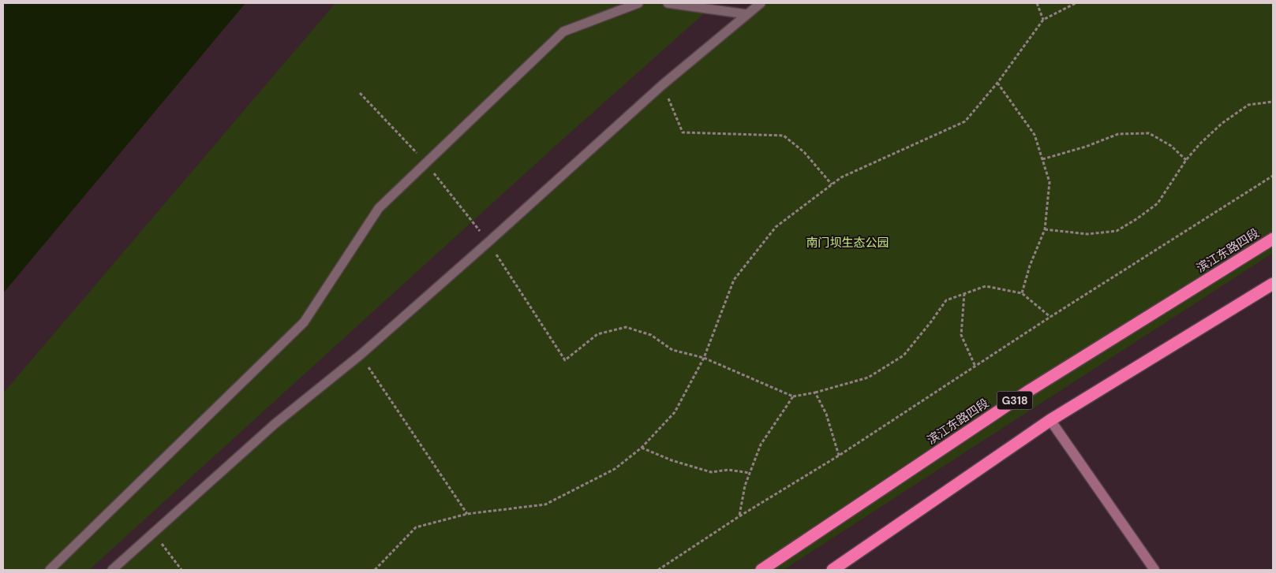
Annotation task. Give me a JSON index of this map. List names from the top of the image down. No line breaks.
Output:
{"streets":{"highway":["滨江东路四段","G318"]},"parks":["南门坝生态公园"]}
